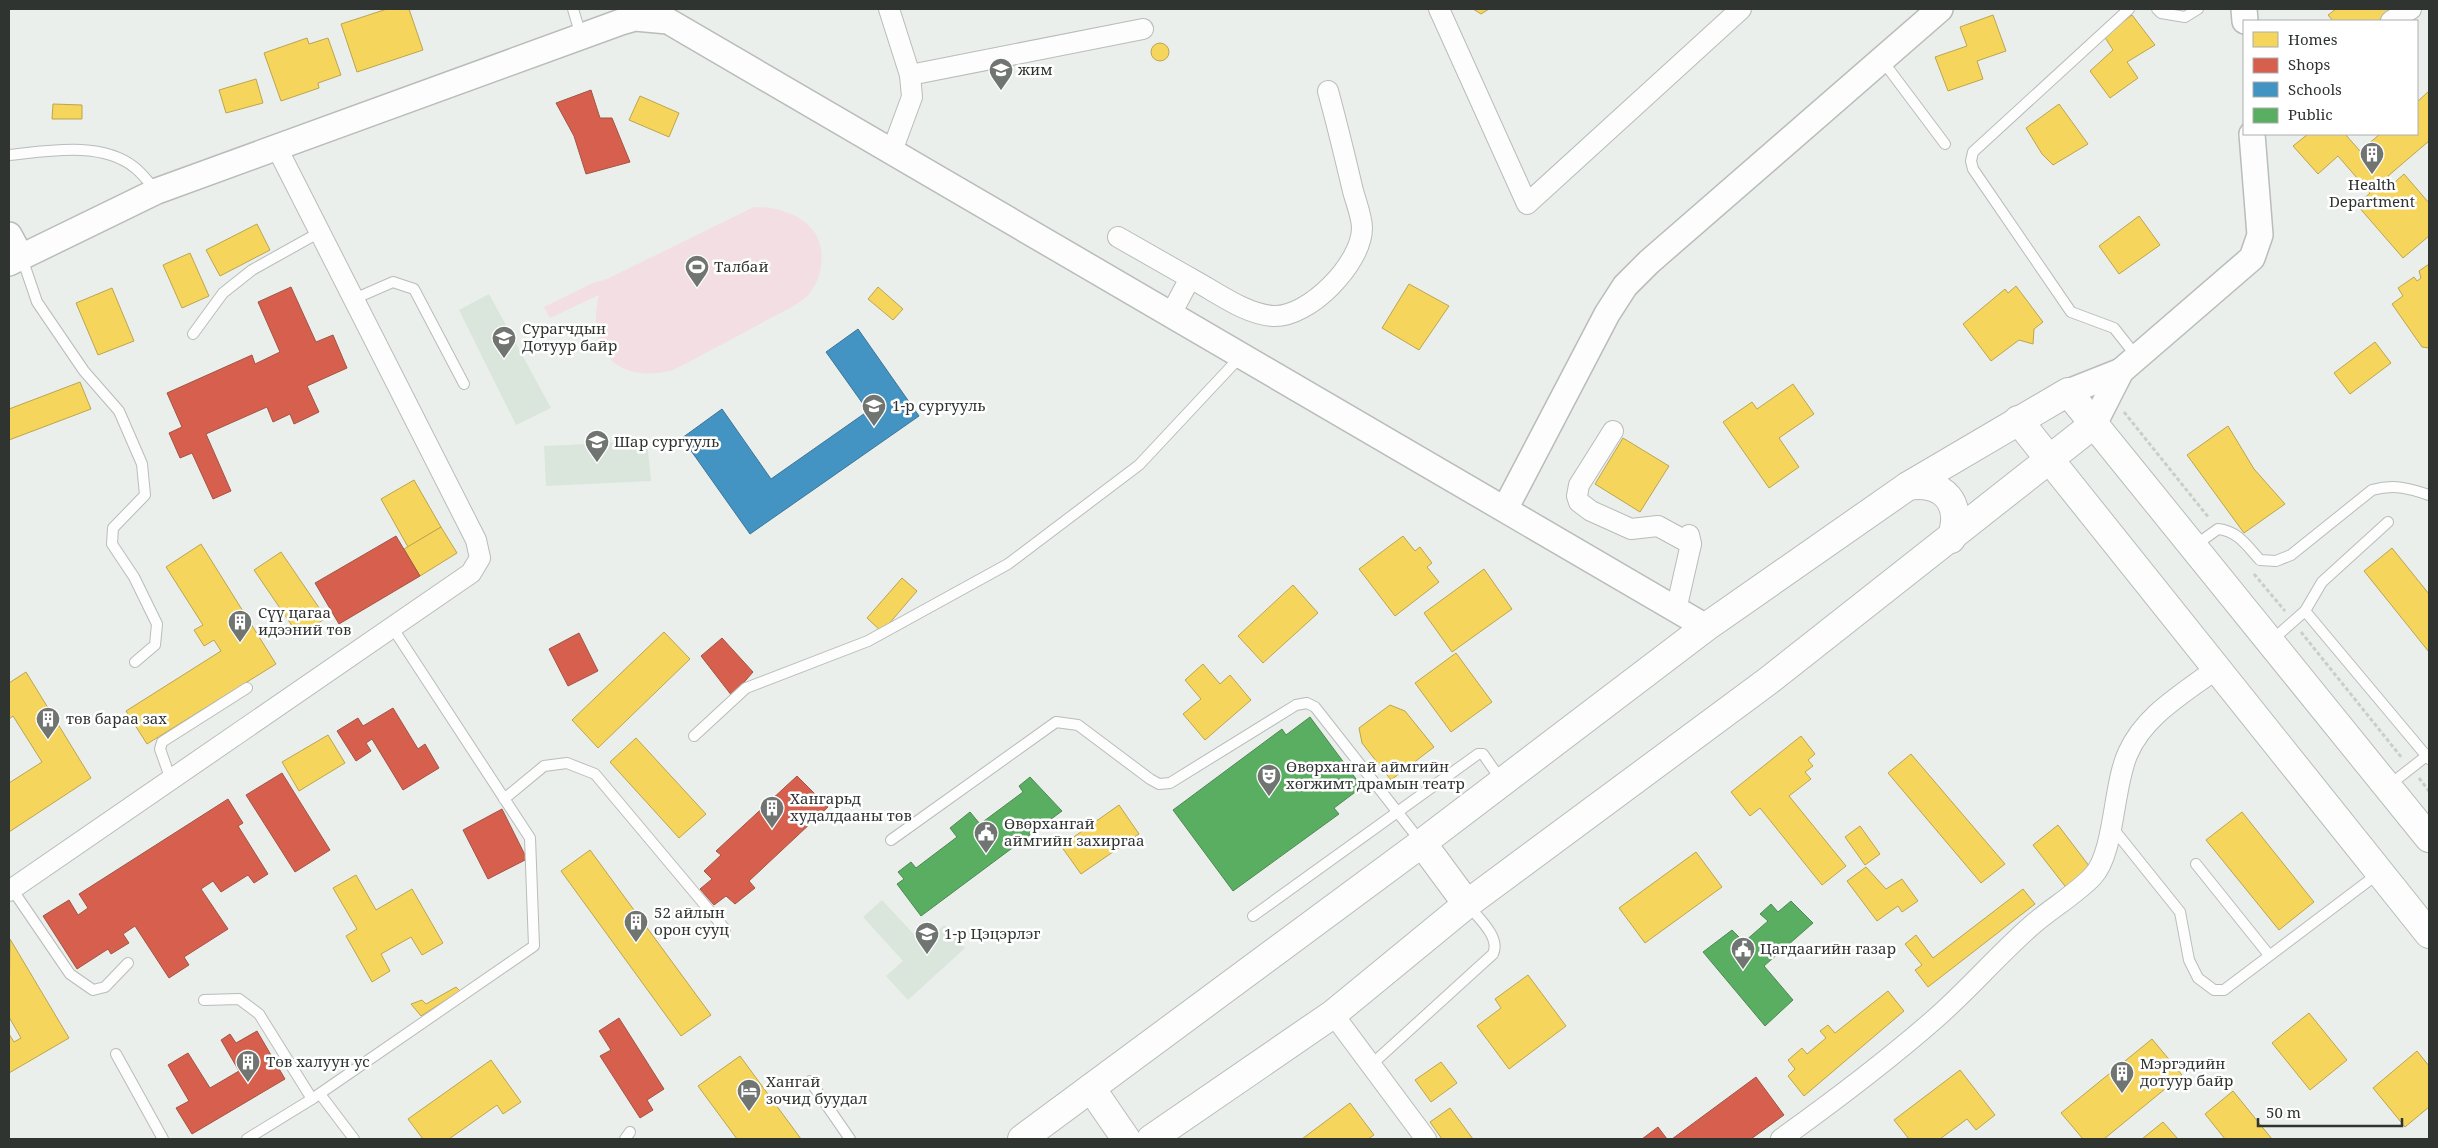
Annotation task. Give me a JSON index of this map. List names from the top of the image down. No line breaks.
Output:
{"places":{"school or university":["жим","Сурагчдын Дотуур байр","1-р сургууль","Шар сургууль","1-р Цэцэрлэг"],"building":["Health Department","Сүү цагаа идээний төв","төв бараа зах","Хангарьд худалдааны төв","52 айлын орон сууц","Төв халуун ус","Мэргэдийн дотуур байр"],"sports":["Талбай"],"theatre":["Өвөрхангай аймгийн хөгжимт драмын театр"],"public building":["Өвөрхангай аймгийн захиргаа","Цагдаагийн газар"],"hotel":["Хангай зочид буудал"]},"legend":["Homes","Shops","Schools","Public"],"scale_bar":"50 m"}
